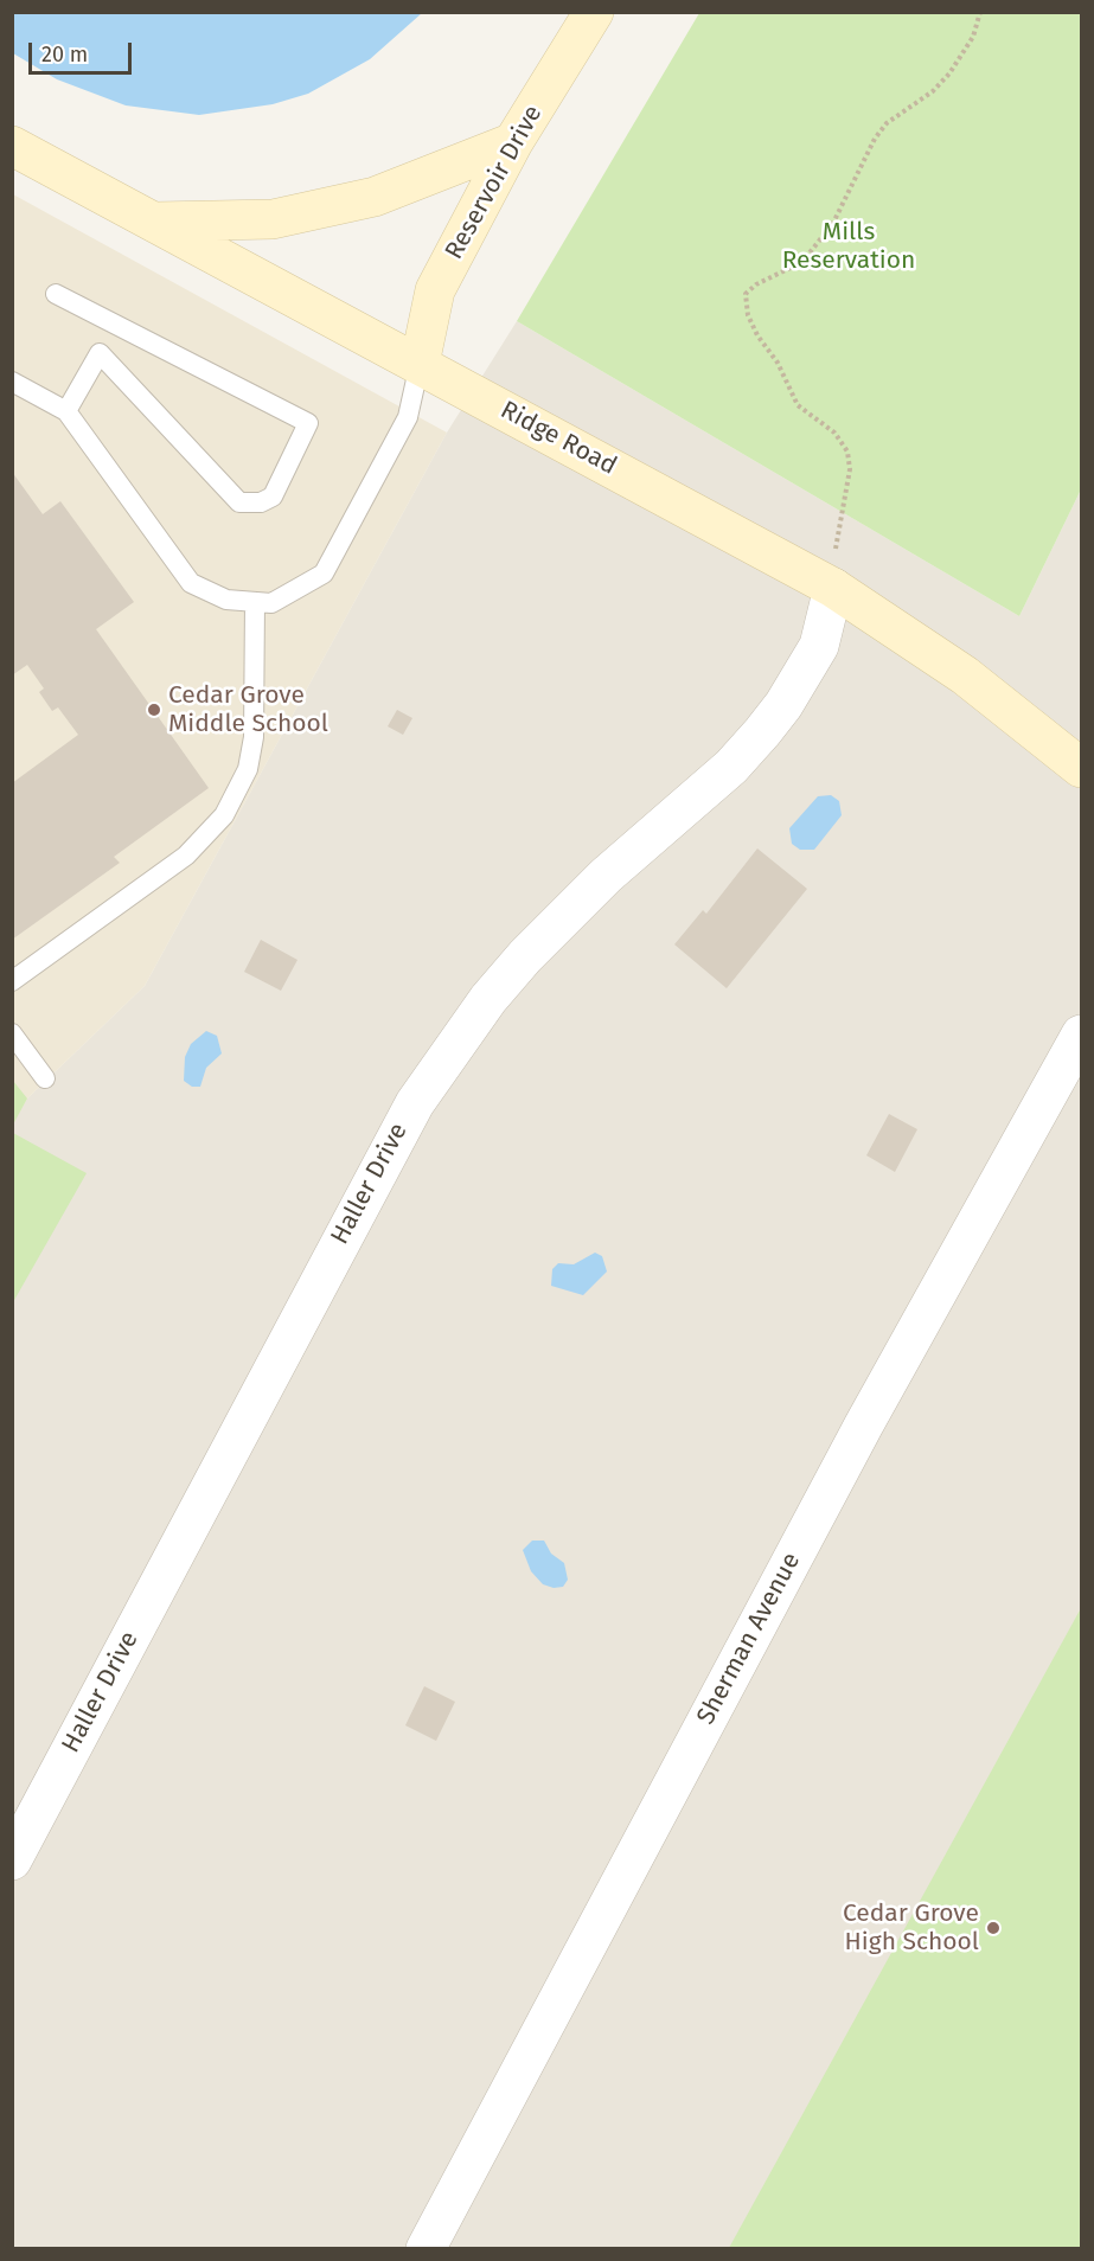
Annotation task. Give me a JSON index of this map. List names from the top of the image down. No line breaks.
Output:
{"streets":{"main road":["Reservoir Drive","Ridge Road"],"street":["Haller Drive","Sherman Avenue"]},"crossings":[["Reservoir Drive","Ridge Road"],["Ridge Road","Haller Drive"]],"parks":["Mills Reservation"],"places":["Cedar Grove Middle School","Cedar Grove High School"],"scale_bar":"20 m"}
